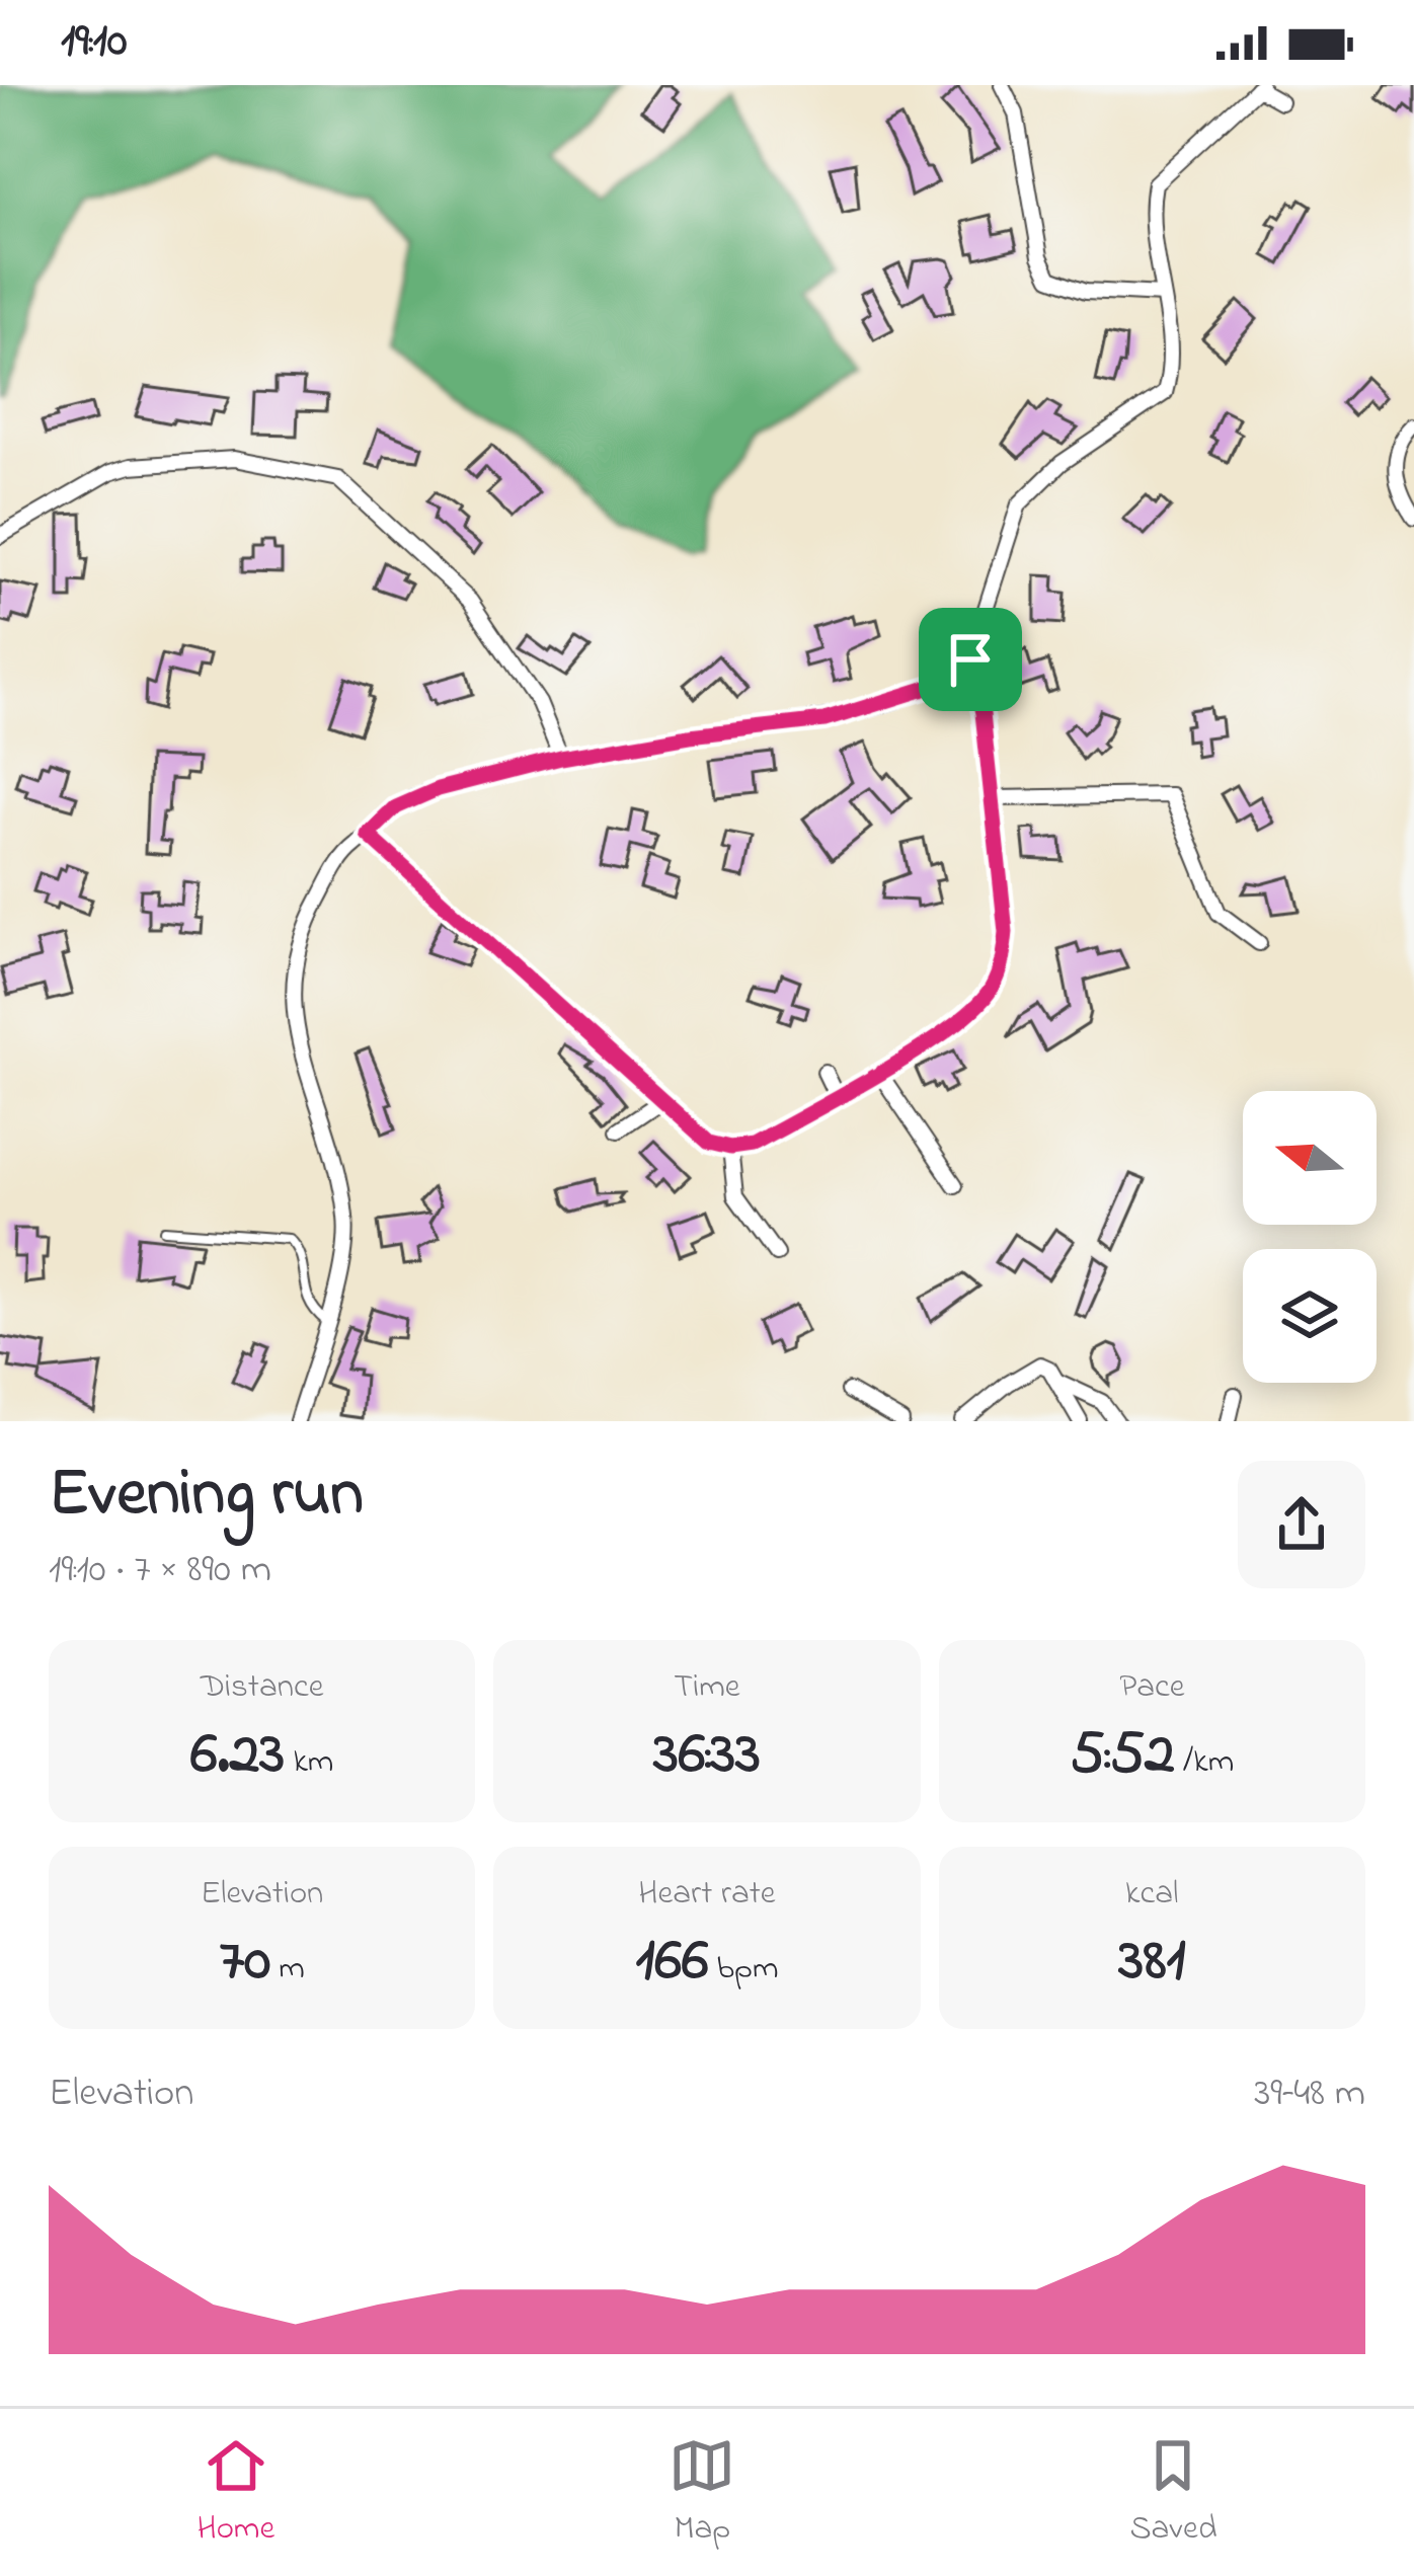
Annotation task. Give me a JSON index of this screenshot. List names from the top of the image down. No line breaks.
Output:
{"north":"left","page":{"status":"19:10","heading":["Evening run","19:10 · 7 × 890 m"],"stats":[["Distance","6.23 km"],["Time","36:33"],["Pace","5:52 /km"],["Elevation","70 m"],["Heart rate","166 bpm"],["kcal","381"]],"chart":["Elevation","39–48 m"],"tabs":["Home","Map","Saved"]}}
